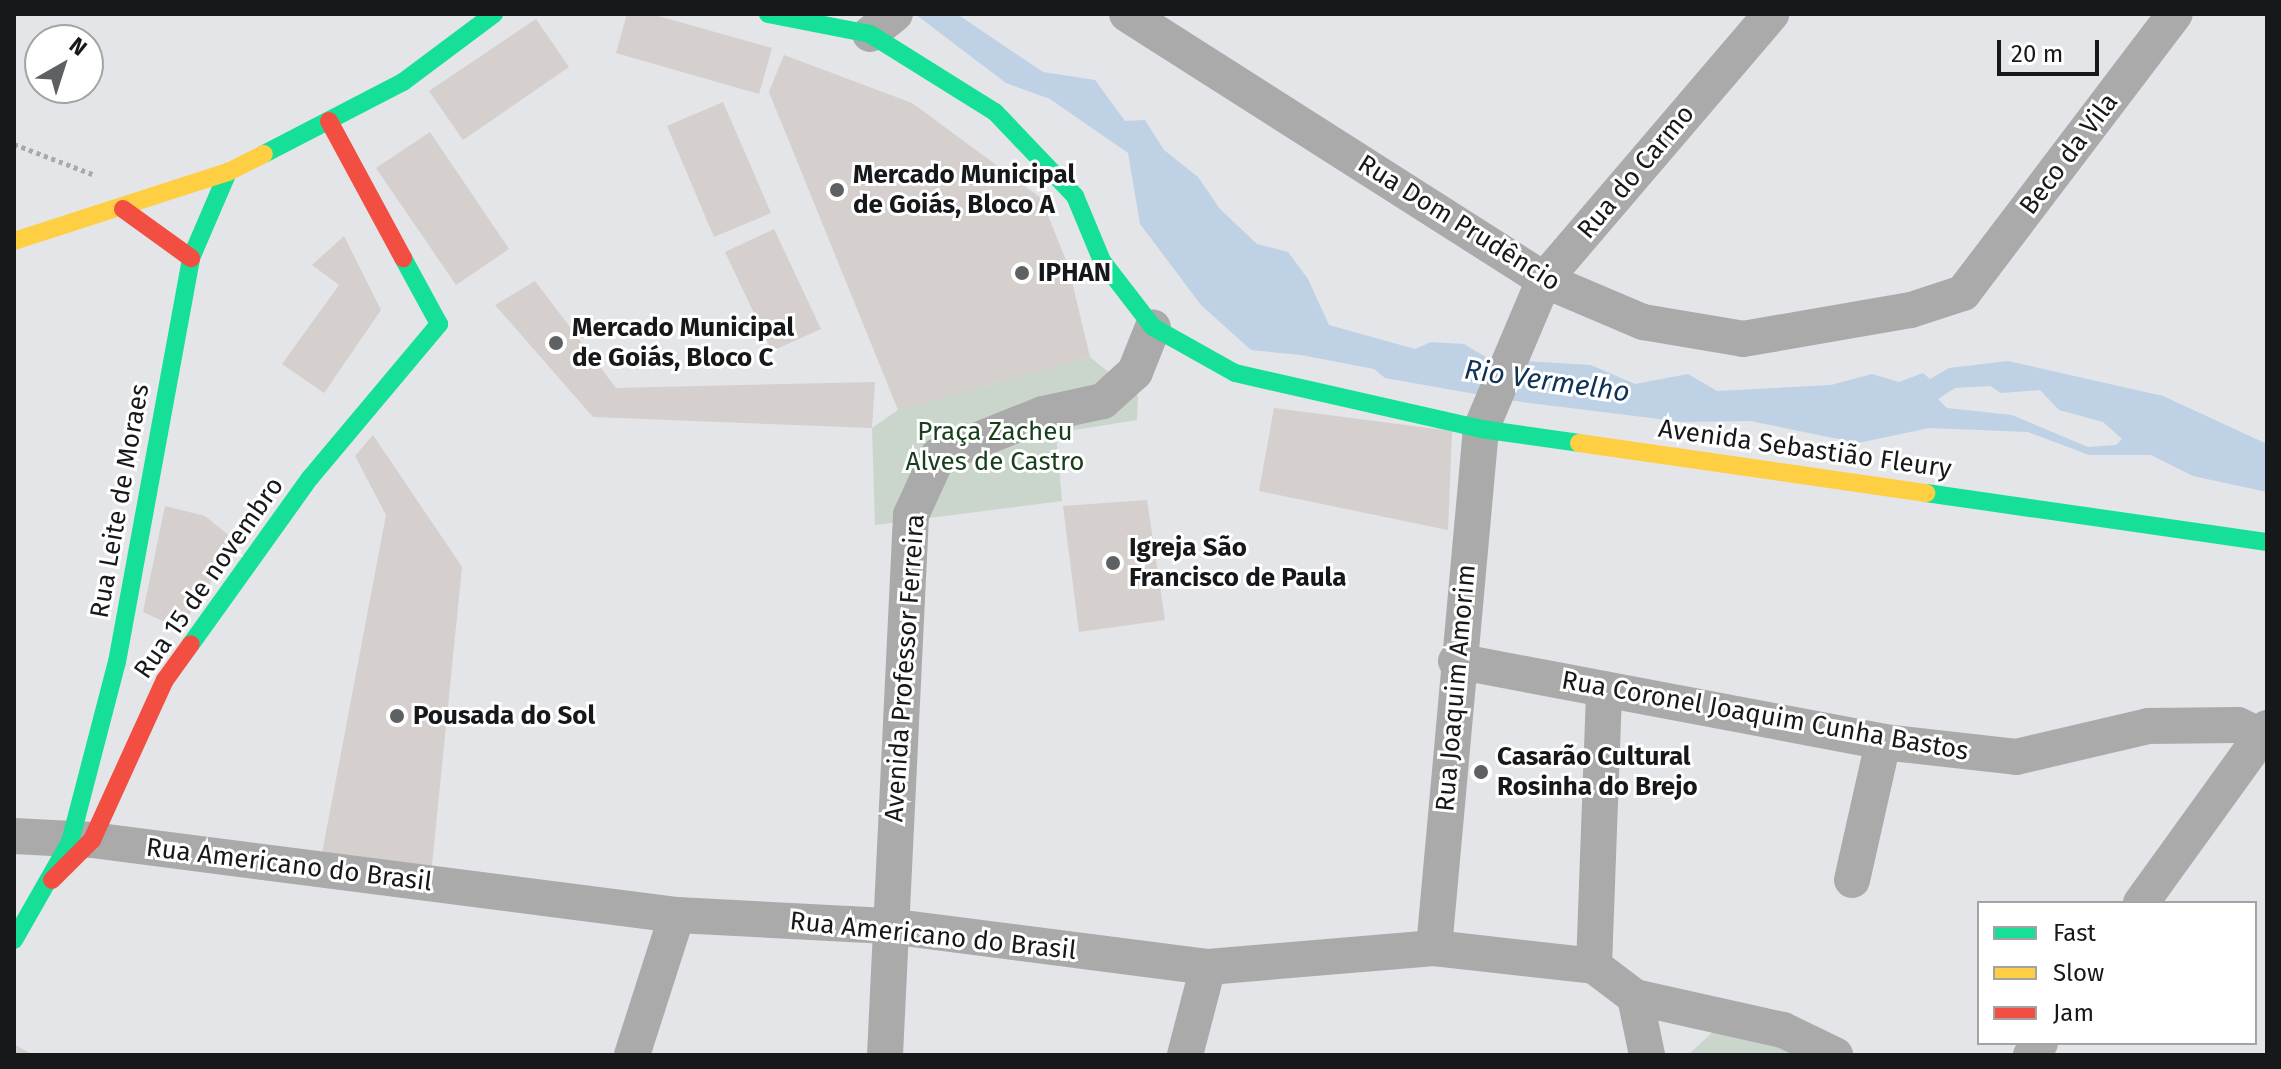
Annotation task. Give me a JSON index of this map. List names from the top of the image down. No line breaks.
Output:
{"streets":{"street":["Beco da Vila","Rua do Carmo","Rua Dom Prudêncio","Avenida Sebastião Fleury","Rua Leite de Moraes","Rua 15 de novembro","Avenida Professor Ferreira","Rua Joaquim Amorim","Rua Coronel Joaquim Cunha Bastos","Rua Americano do Brasil"]},"crossings":[["Beco da Vila","Rua Dom Prudêncio"],["Rua do Carmo","Rua Dom Prudêncio"],["Rua do Carmo","Avenida Sebastião Fleury"],["Rua do Carmo","Rua Joaquim Amorim"],["Avenida Sebastião Fleury","Avenida Professor Ferreira"],["Avenida Sebastião Fleury","Rua Joaquim Amorim"],["Rua Leite de Moraes","Rua 15 de novembro"],["Rua Leite de Moraes","Rua Americano do Brasil"],["Rua 15 de novembro","Rua Americano do Brasil"],["Avenida Professor Ferreira","Rua Americano do Brasil"],["Rua Joaquim Amorim","Rua Coronel Joaquim Cunha Bastos"],["Rua Joaquim Amorim","Rua Americano do Brasil"]],"water":["Rio Vermelho"],"parks":["Praça Zacheu Alves de Castro"],"places":["Mercado Municipal de Goiás, Bloco A","IPHAN","Mercado Municipal de Goiás, Bloco C","Igreja São Francisco de Paula","Pousada do Sol","Casarão Cultural Rosinha do Brejo"],"legend":["Fast","Slow","Jam"],"scale_bar":"20 m","north":"top right"}
